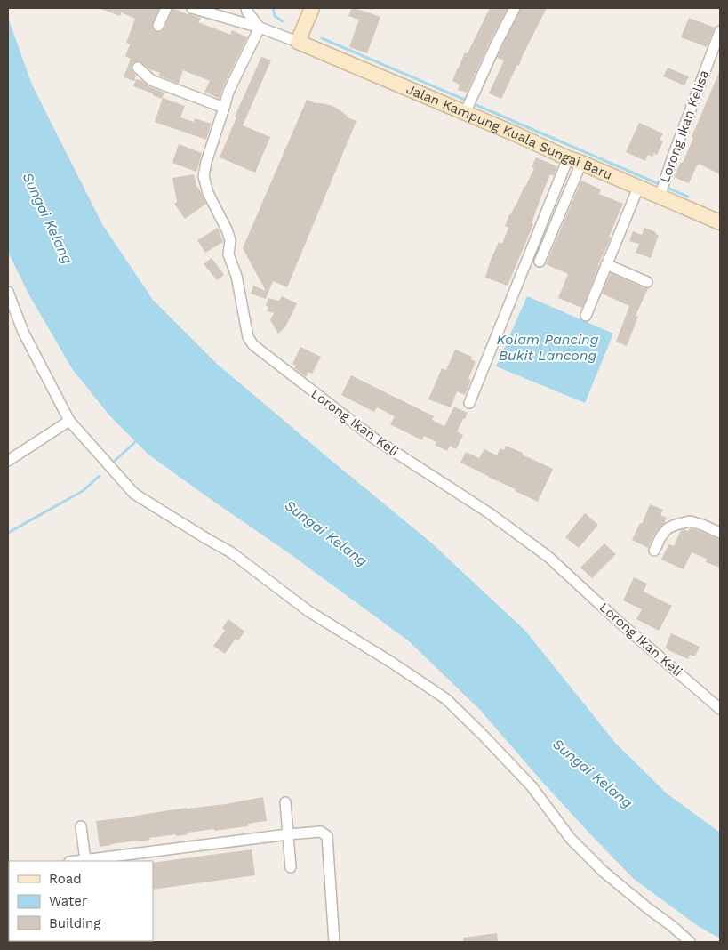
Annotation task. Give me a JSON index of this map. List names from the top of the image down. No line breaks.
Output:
{"streets":{"street":["Lorong Ikan Kelisa","Jalan Kampung Kuala Sungai Baru","Lorong Ikan Keli"]},"crossings":[["Lorong Ikan Kelisa","Jalan Kampung Kuala Sungai Baru"]],"water":["Sungai Kelang","Kolam Pancing Bukit Lancong"],"legend":["Road","Water","Building"]}
